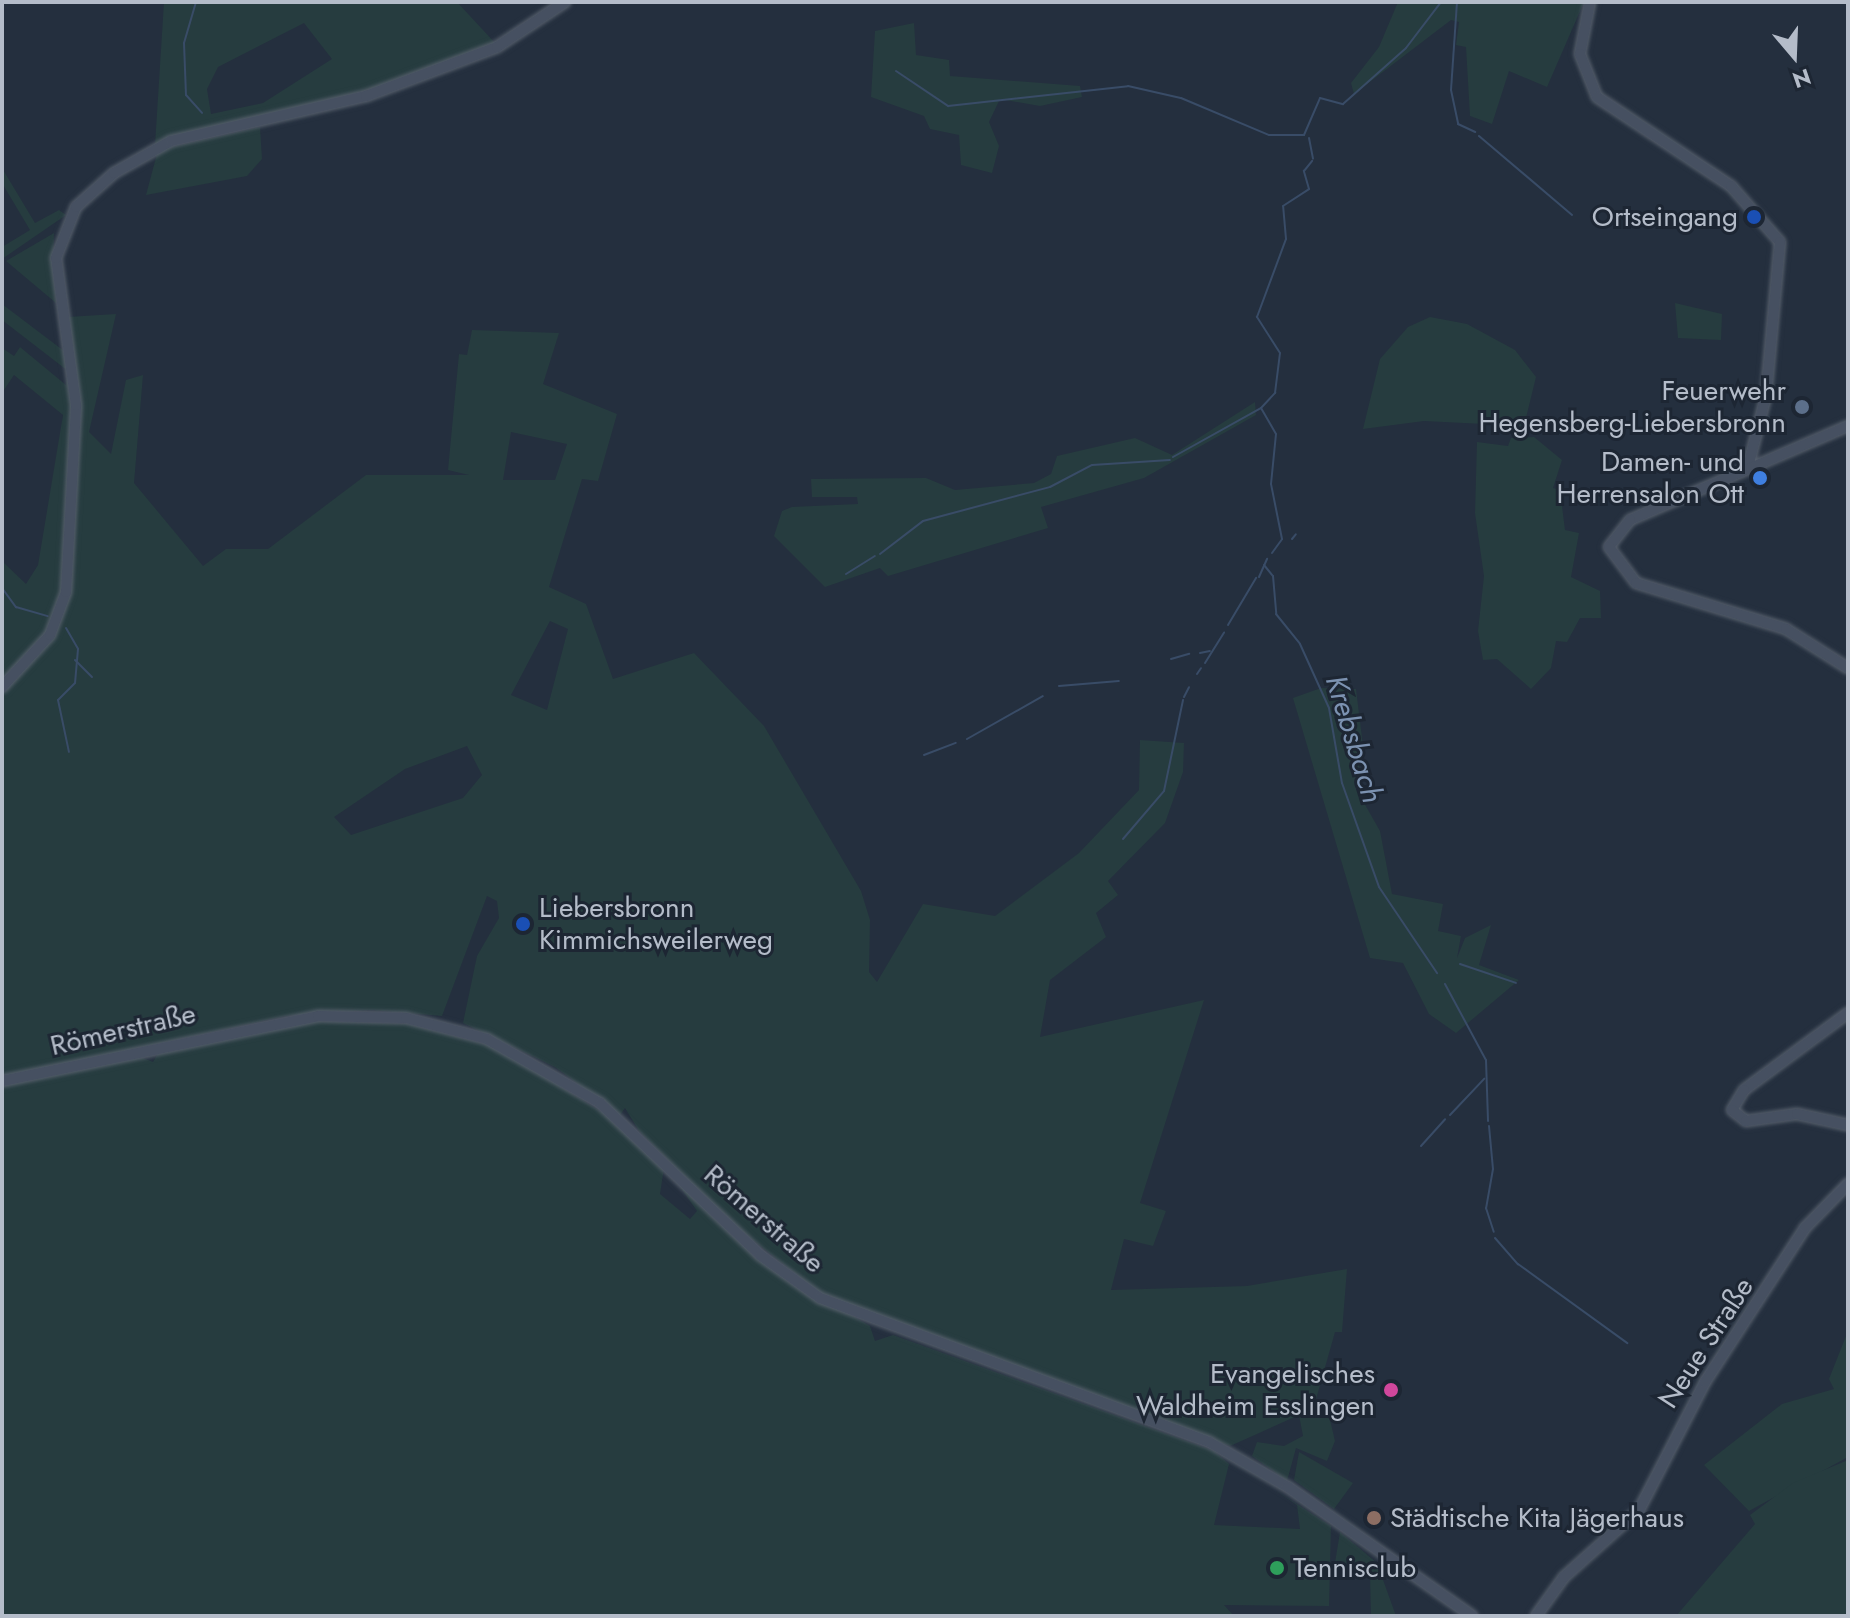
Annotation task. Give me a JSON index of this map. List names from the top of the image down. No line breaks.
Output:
{"streets":{"street":["Römerstraße","Neue Straße"]},"water":["Krebsbach"],"places":["Ortseingang","Feuerwehr Hegensberg-Liebersbronn","Damen- und Herrensalon Ott","Liebersbronn Kimmichsweilerweg","Evangelisches Waldheim Esslingen","Städtische Kita Jägerhaus","Tennisclub"],"north":"bottom"}
